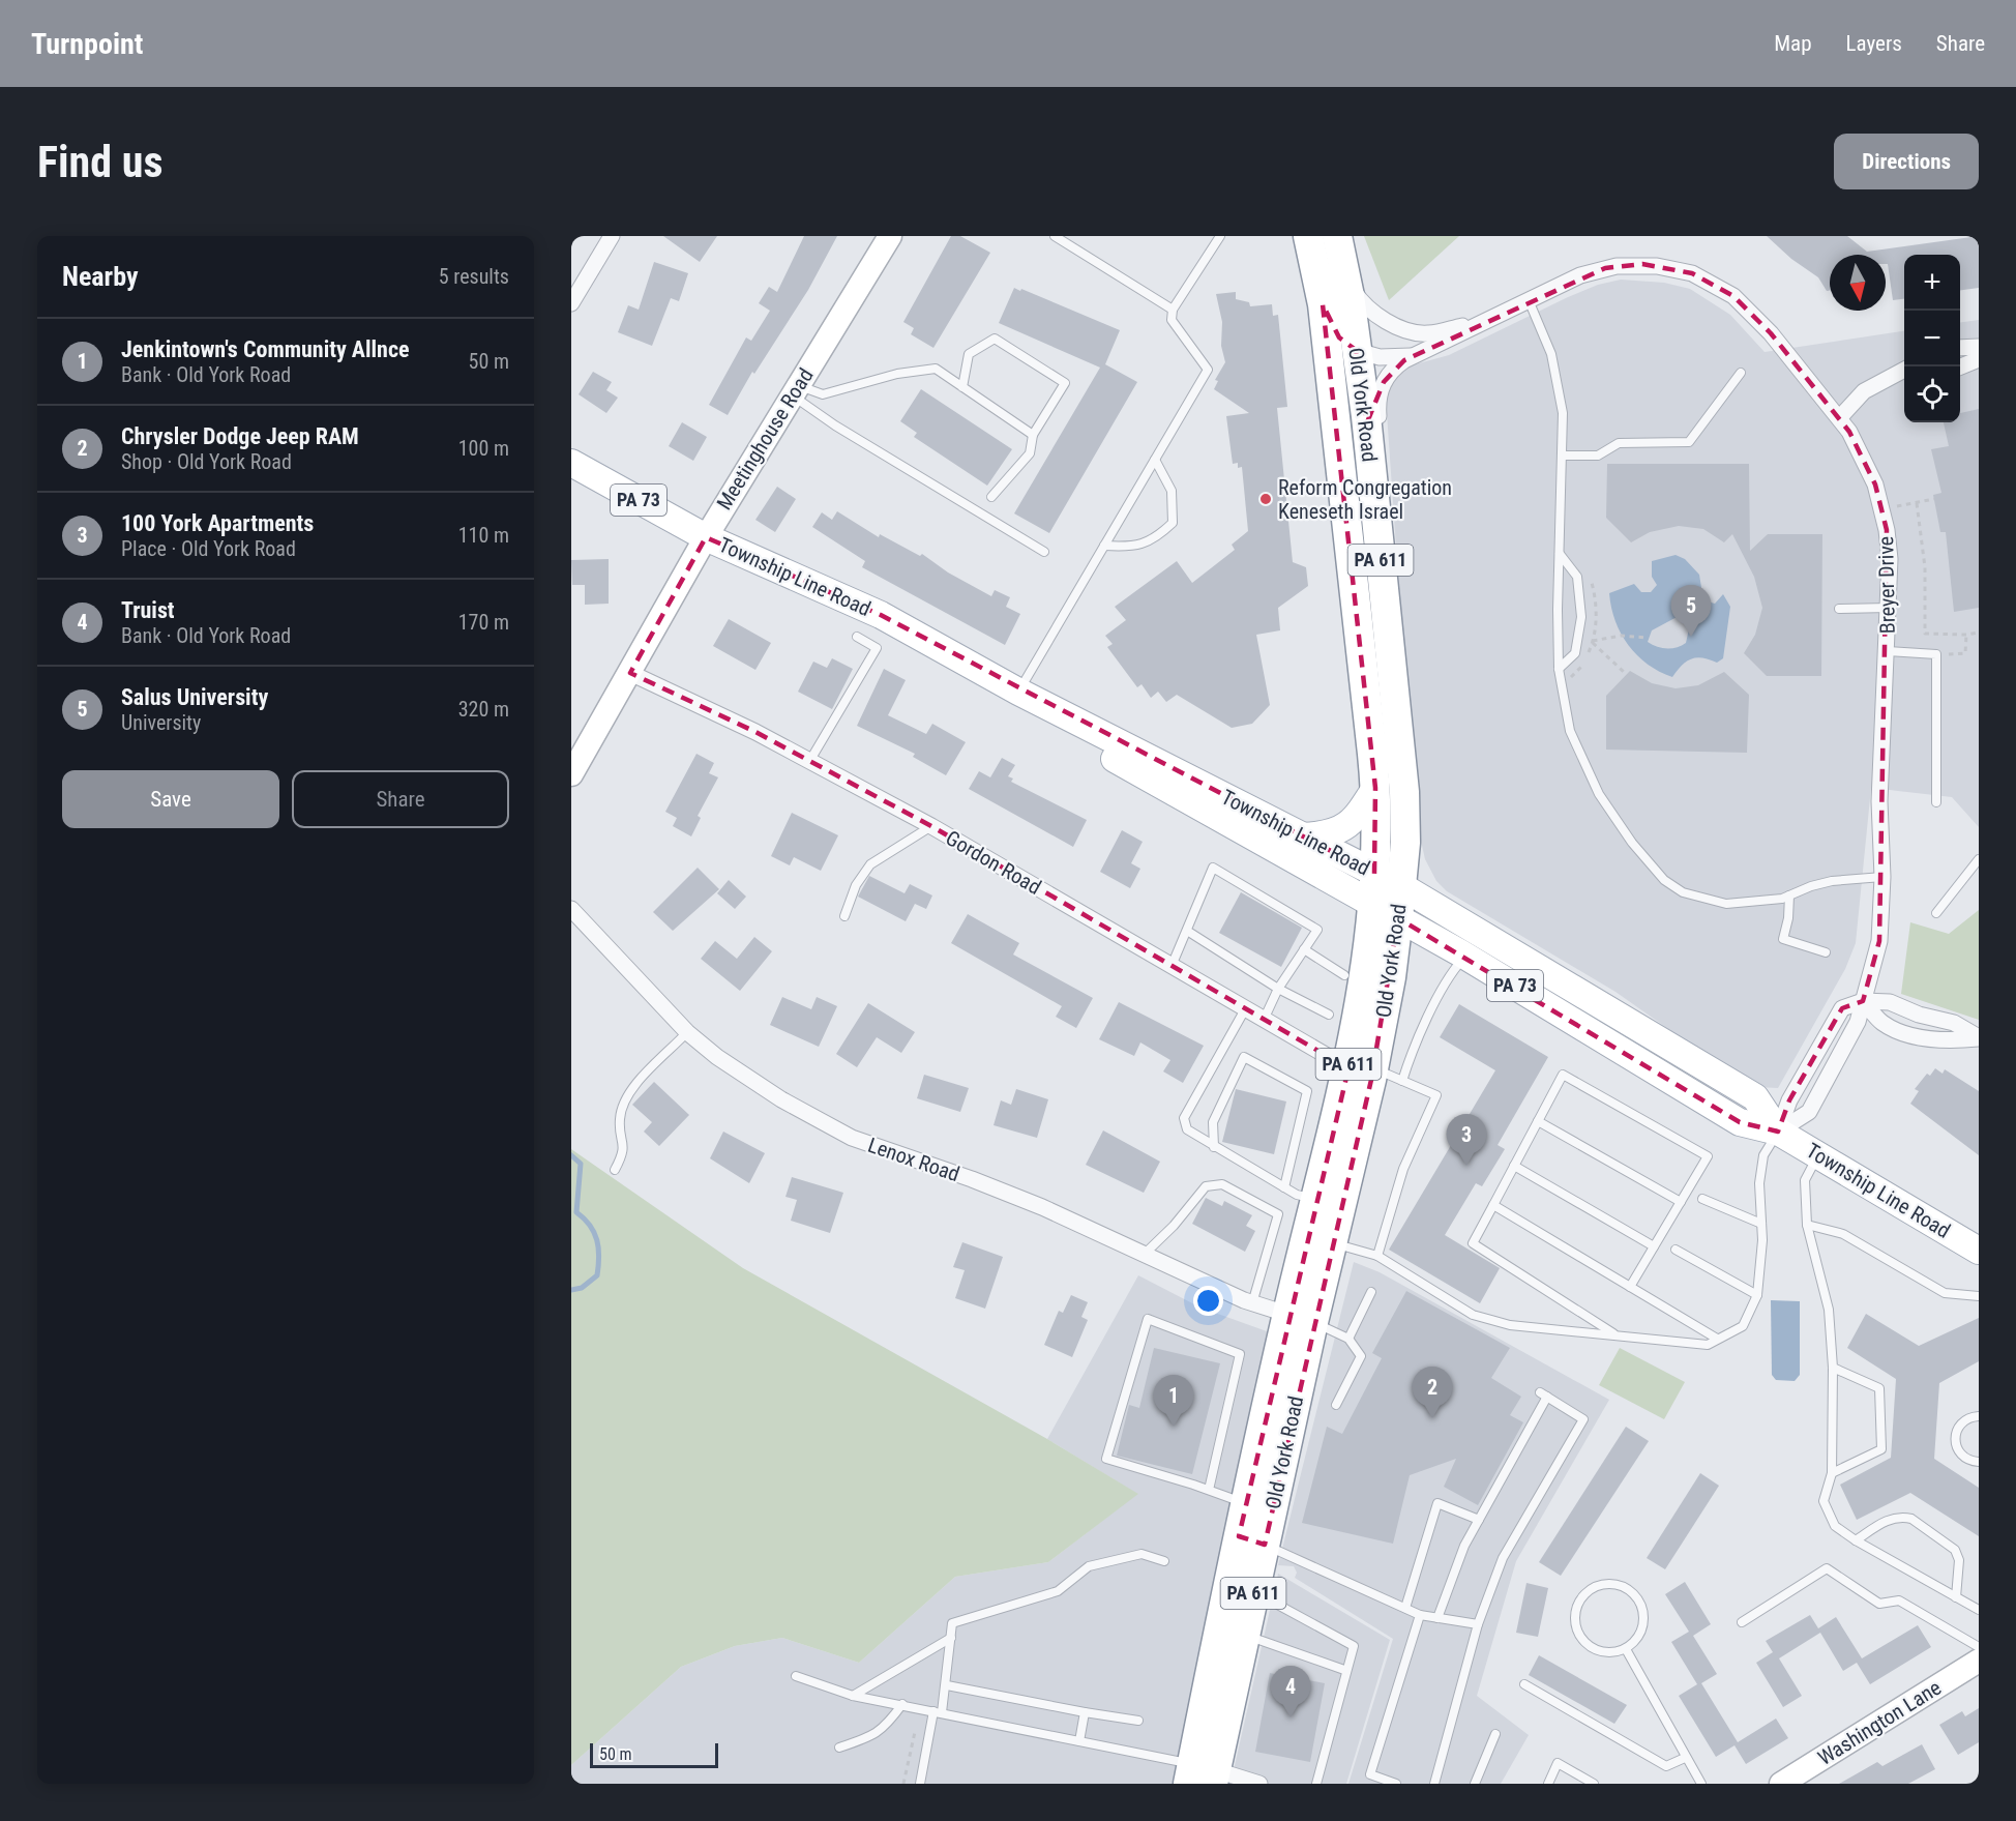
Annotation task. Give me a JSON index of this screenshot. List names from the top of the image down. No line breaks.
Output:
{"streets":{"highway":["Old York Road","PA 611"],"main road":["PA 73","Township Line Road"],"street":["Meetinghouse Road","Breyer Drive","Gordon Road","Lenox Road","Washington Lane"]},"crossings":[["Old York Road","Township Line Road"],["Old York Road","Breyer Drive"],["Old York Road","Gordon Road"],["Old York Road","Lenox Road"],["Meetinghouse Road","Township Line Road"],["Meetinghouse Road","Gordon Road"],["Township Line Road","Breyer Drive"]],"places":["Reform Congregation Keneseth Israel"],"scale_bar":"50 m","north":"bottom","page":{"header":"Turnpoint","nav":["Map","Layers","Share"],"buttons":["Directions",["Save","Share"]],"title":"Find us","heading":["Nearby","5 results"],"map_buttons":["+","−"],"list":[{"mark":"1","name":"Jenkintown's Community Allnce","note":"Bank · Old York Road","value":"50 m"},{"mark":"2","name":"Chrysler Dodge Jeep RAM","note":"Shop · Old York Road","value":"100 m"},{"mark":"3","name":"100 York Apartments","note":"Place · Old York Road","value":"110 m"},{"mark":"4","name":"Truist","note":"Bank · Old York Road","value":"170 m"},{"mark":"5","name":"Salus University","note":"University","value":"320 m"}],"pins":["5","3","2","1","4"],"scale":"50 m"}}
